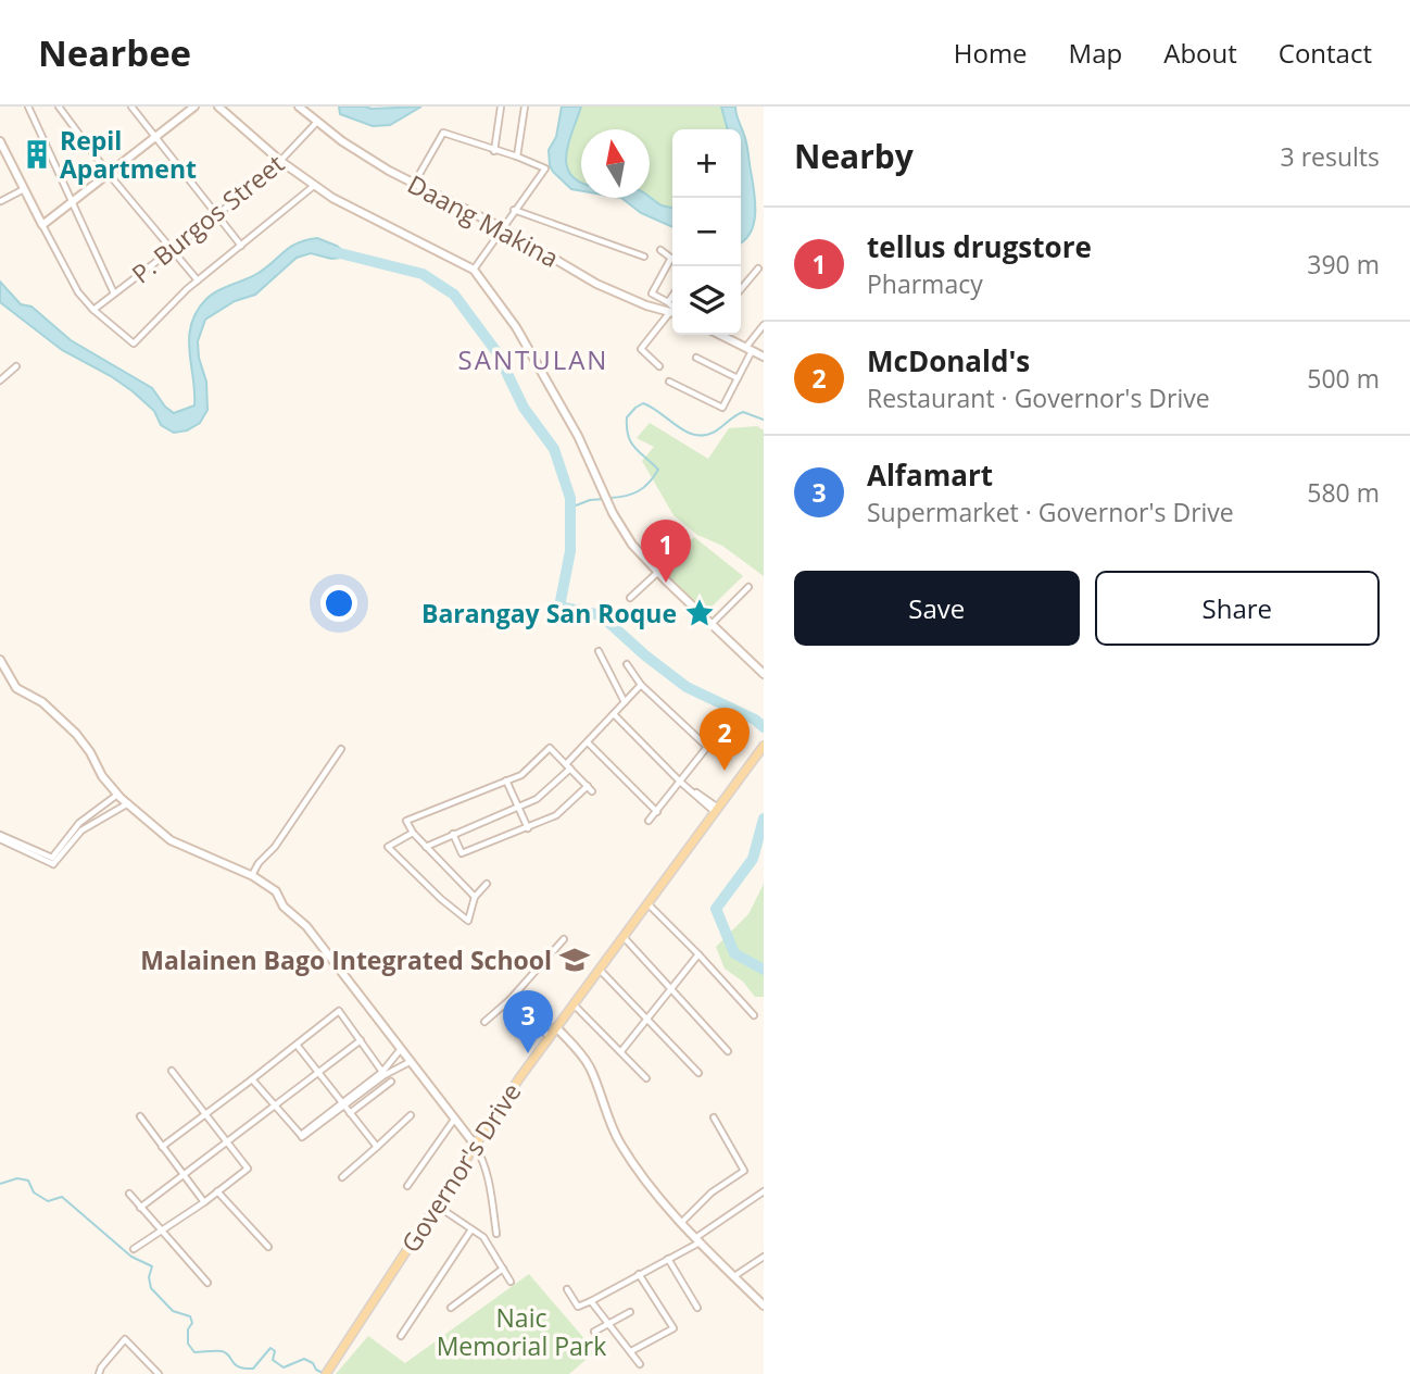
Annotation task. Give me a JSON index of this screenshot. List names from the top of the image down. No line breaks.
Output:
{"streets":{"main road":["Governor's Drive"],"street":["P. Burgos Street","Daang Makina"]},"crossings":[["P. Burgos Street","Daang Makina"]],"districts":["SANTULAN"],"parks":["Naic Memorial Park"],"places":{"building":["Repil Apartment"],"place":["Barangay San Roque"],"school or university":["Malainen Bago Integrated School"]},"north":"top","page":{"header":"Nearbee","nav":["Home","Map","About","Contact"],"heading":["Nearby","3 results"],"map_buttons":["+","−"],"list":[{"mark":"1","name":"tellus drugstore","note":"Pharmacy","value":"390 m"},{"mark":"2","name":"McDonald's","note":"Restaurant · Governor's Drive","value":"500 m"},{"mark":"3","name":"Alfamart","note":"Supermarket · Governor's Drive","value":"580 m"}],"pins":["1","2","3"],"buttons":["Save","Share"]}}
